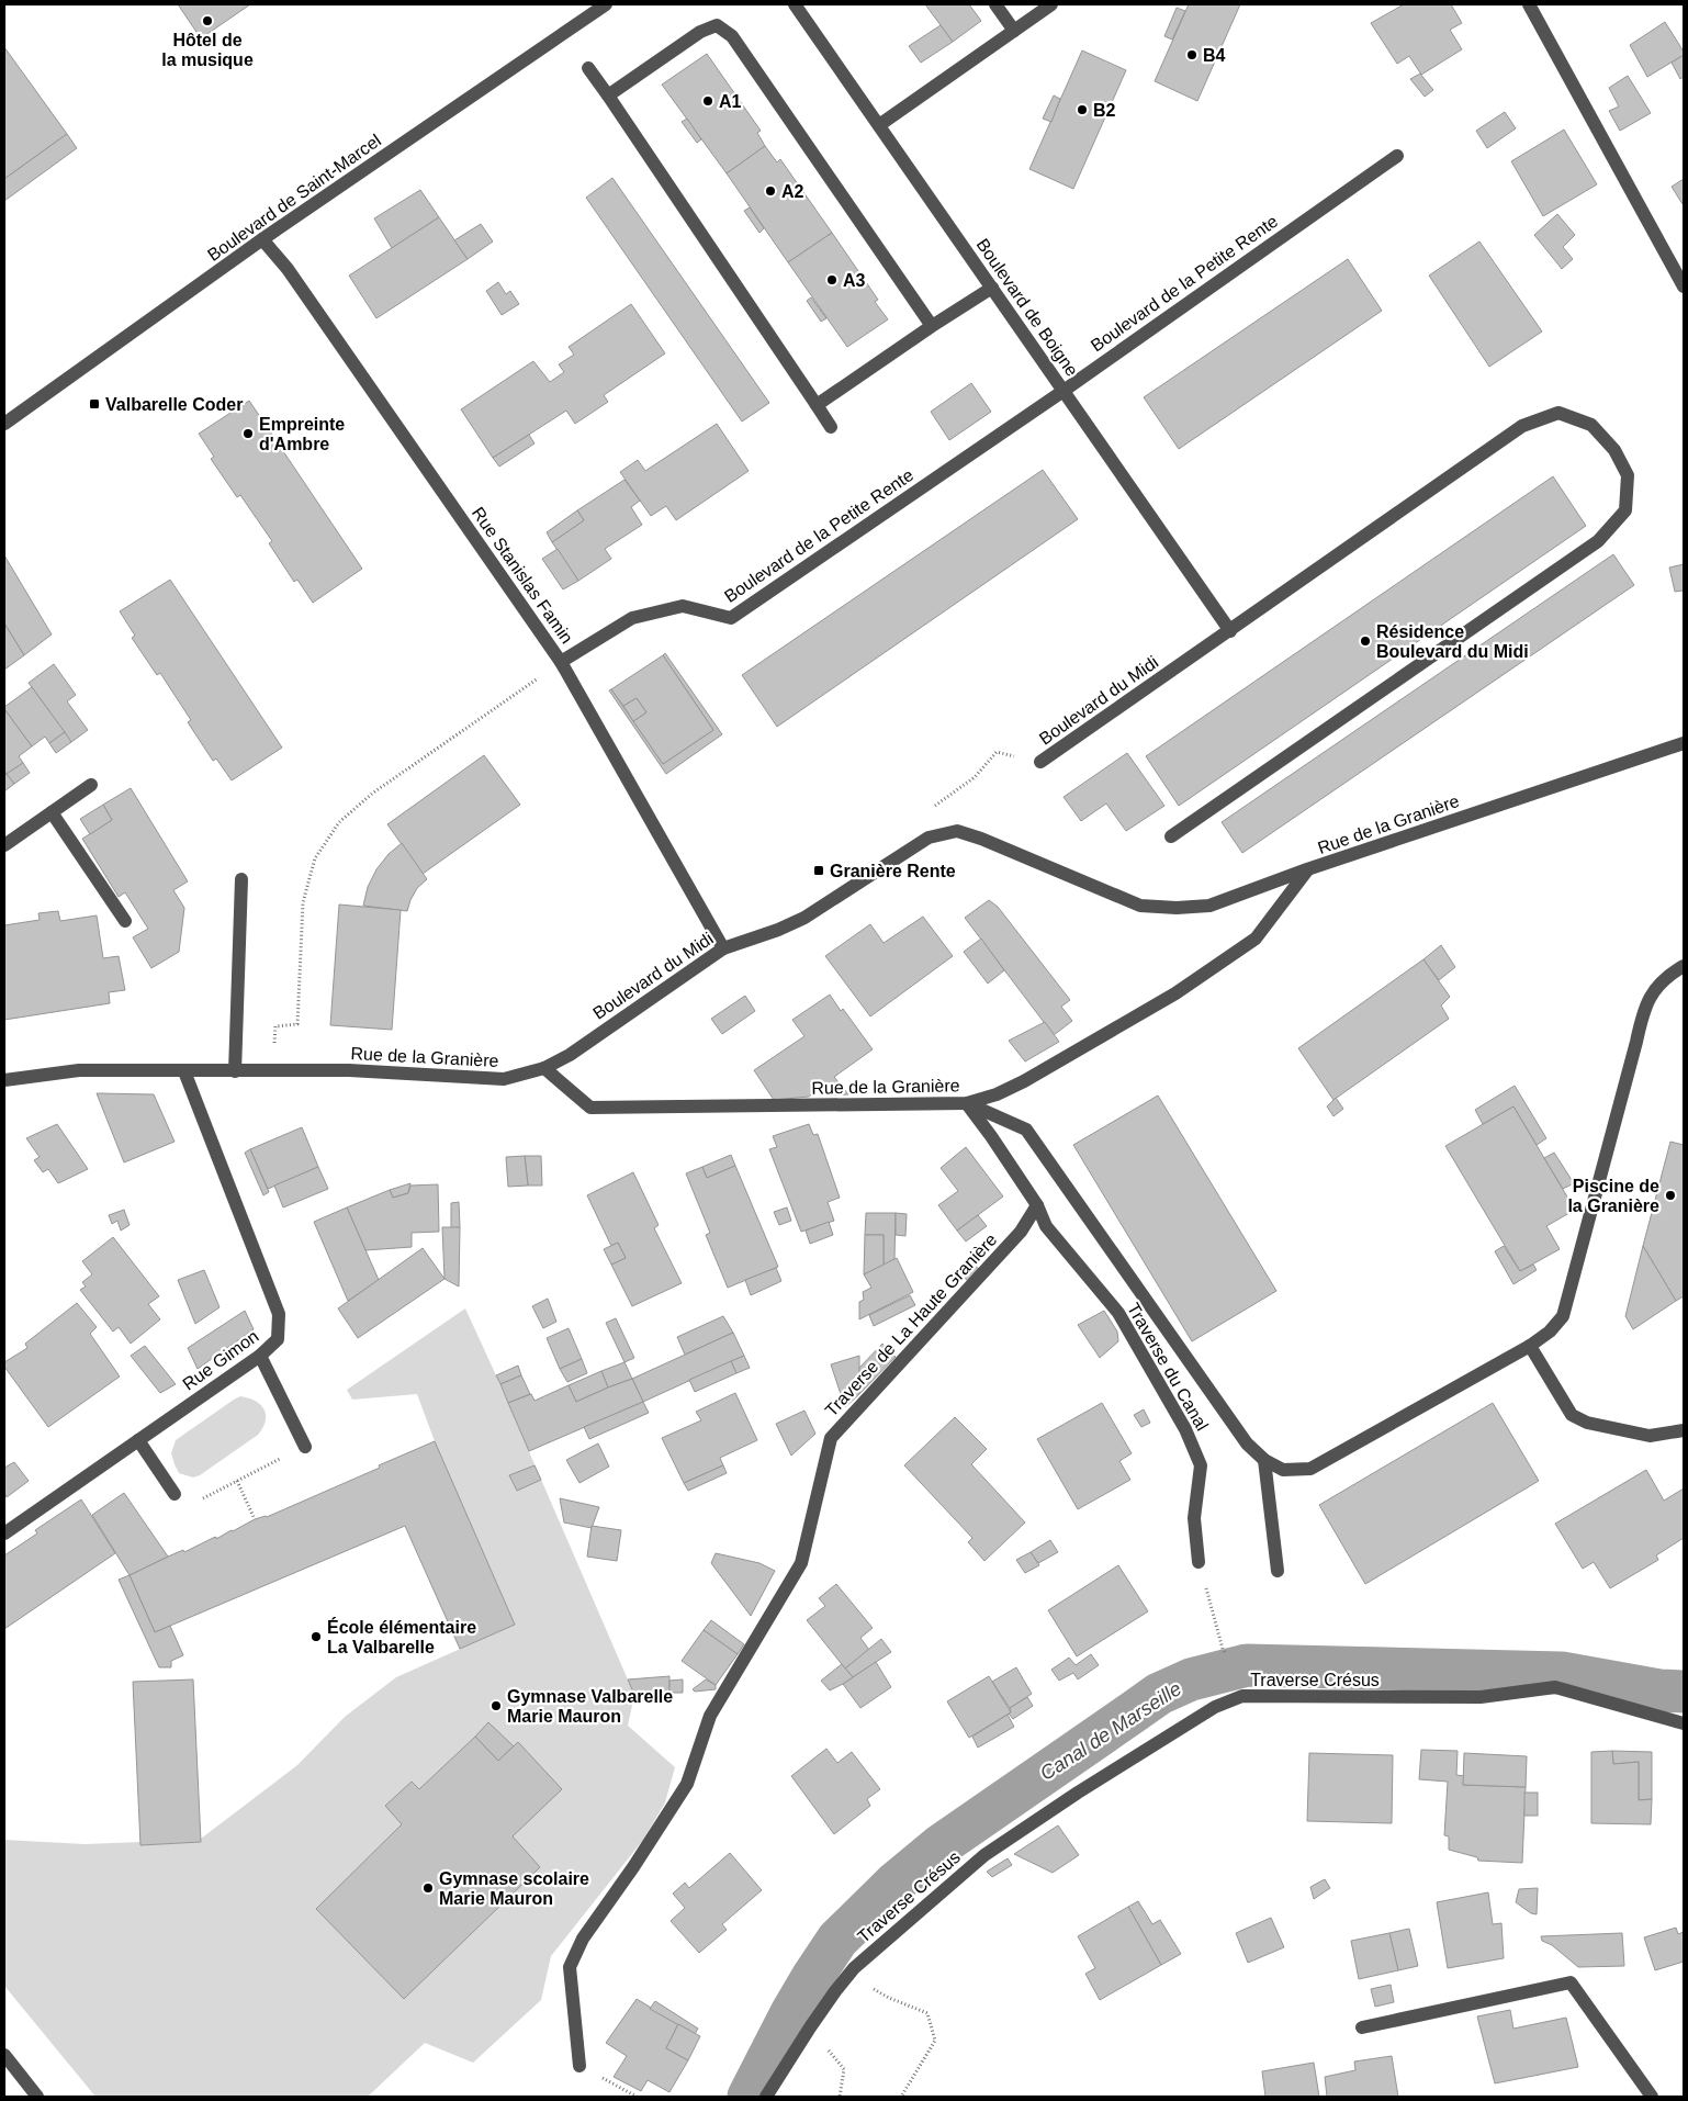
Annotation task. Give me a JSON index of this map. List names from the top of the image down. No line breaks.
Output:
{"streets":{"street":["Boulevard de Saint-Marcel","Boulevard de la Petite Rente","Boulevard de Boigne","Rue Stanislas Famin","Boulevard du Midi","Rue de la Granière","Traverse de La Haute Granière","Rue Gimon","Traverse du Canal","Traverse Crésus"]},"crossings":[["Boulevard de Saint-Marcel","Rue Stanislas Famin"],["Boulevard de la Petite Rente","Boulevard de Boigne"],["Boulevard de la Petite Rente","Rue Stanislas Famin"],["Boulevard de Boigne","Boulevard du Midi"],["Rue Stanislas Famin","Boulevard du Midi"],["Boulevard du Midi","Rue de la Granière"],["Rue de la Granière","Rue Gimon"],["Rue de la Granière","Traverse du Canal"],["Traverse de La Haute Granière","Traverse du Canal"]],"water":["Canal de Marseille"],"places":{"other":["Hôtel de la musique","B4","A1","B2","A2","A3","Empreinte d'Ambre","Résidence Boulevard du Midi","Piscine de la Granière","École élémentaire La Valbarelle","Gymnase Valbarelle Marie Mauron","Gymnase scolaire Marie Mauron"],"transit":["Valbarelle Coder","Granière Rente"]}}
